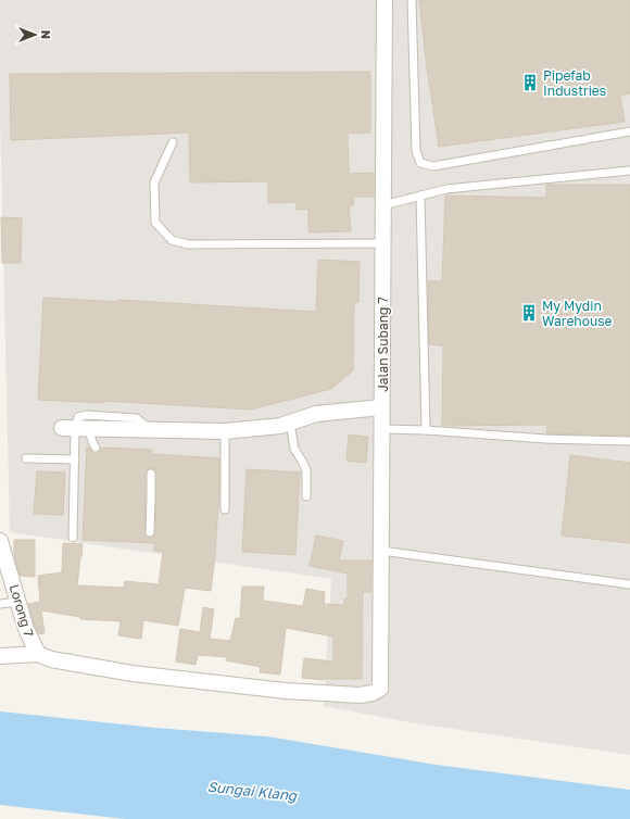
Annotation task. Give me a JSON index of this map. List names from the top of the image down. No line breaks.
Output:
{"streets":{"street":["Jalan Subang 7","Lorong 7"]},"crossings":[["Jalan Subang 7","Lorong 7"]],"water":["Sungai Klang"],"places":{"building":["Pipefab Industries","My Mydin Warehouse"]},"north":"right"}
